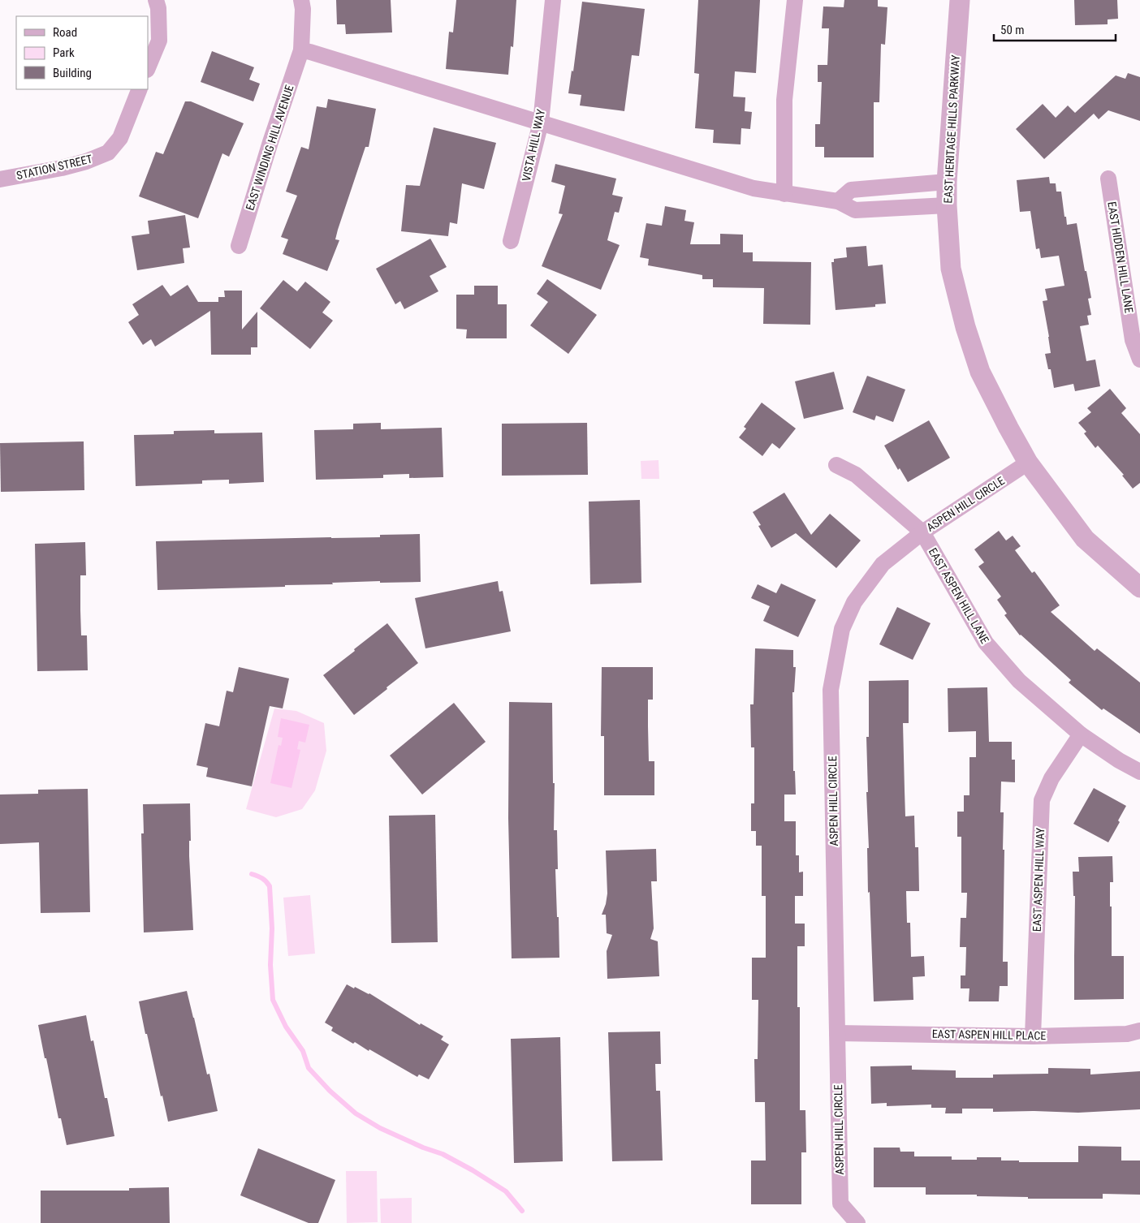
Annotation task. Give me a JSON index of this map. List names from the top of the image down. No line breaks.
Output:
{"streets":{"street":["EAST HERITAGE HILLS PARKWAY","VISTA HILL WAY","EAST WINDING HILL AVENUE","STATION STREET","EAST HIDDEN HILL LANE","ASPEN HILL CIRCLE","EAST ASPEN HILL LANE","EAST ASPEN HILL WAY","EAST ASPEN HILL PLACE"]},"crossings":[["EAST HERITAGE HILLS PARKWAY","ASPEN HILL CIRCLE"],["ASPEN HILL CIRCLE","EAST ASPEN HILL LANE"],["ASPEN HILL CIRCLE","EAST ASPEN HILL PLACE"],["EAST ASPEN HILL LANE","EAST ASPEN HILL WAY"],["EAST ASPEN HILL WAY","EAST ASPEN HILL PLACE"]],"legend":["Road","Park","Building"],"scale_bar":"50 m"}
